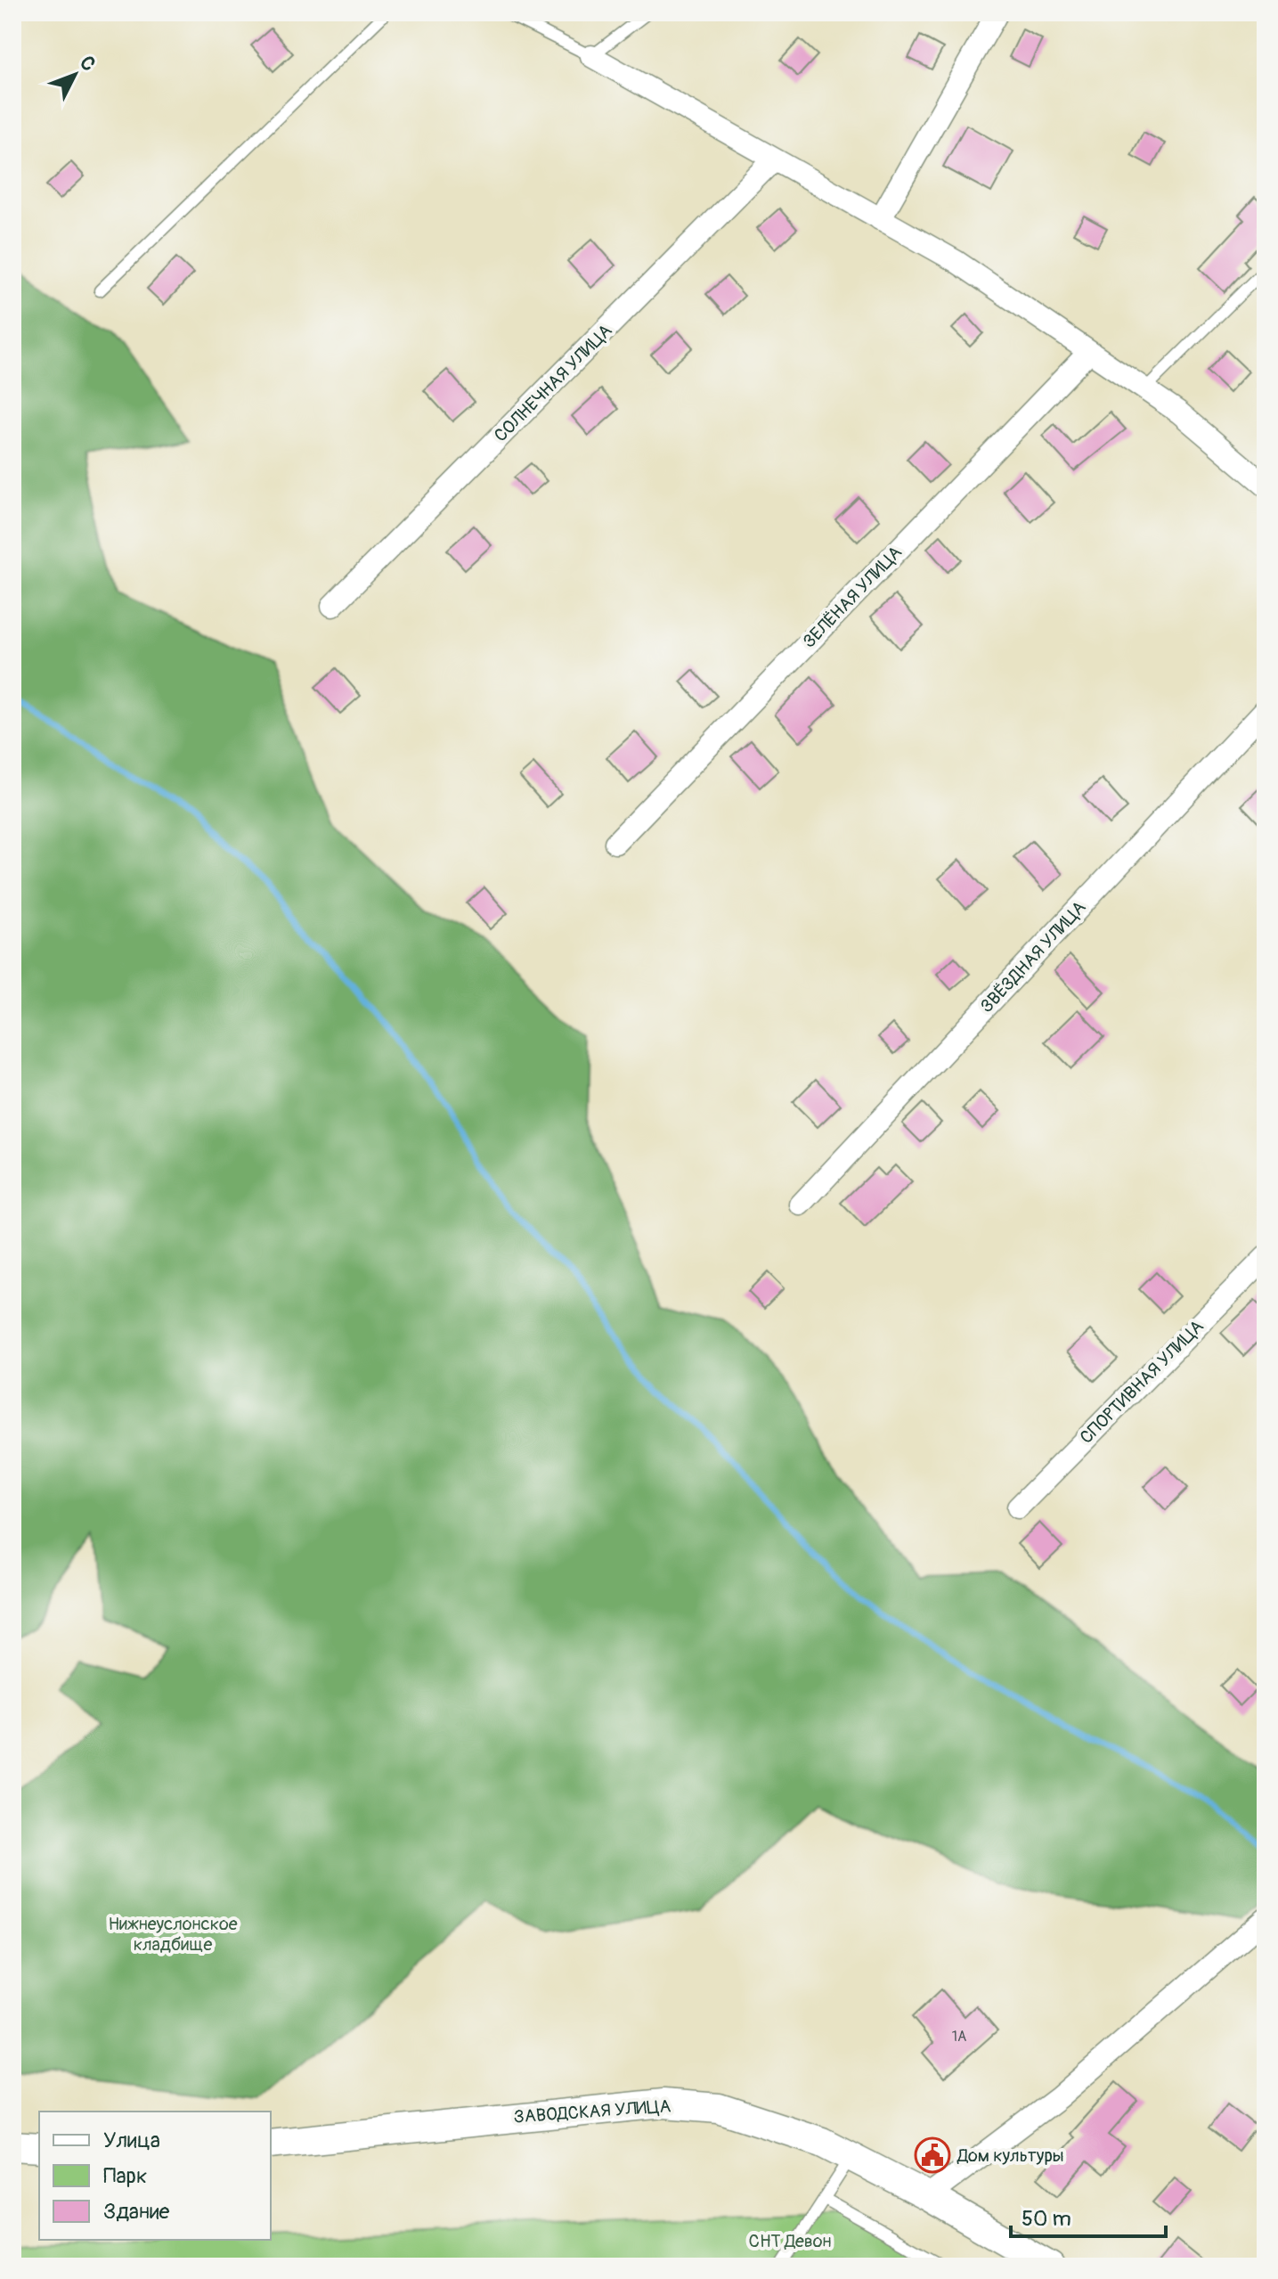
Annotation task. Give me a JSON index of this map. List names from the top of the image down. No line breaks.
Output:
{"streets":{"street":["СОЛНЕЧНАЯ УЛИЦА","ЗЕЛЁНАЯ УЛИЦА","ЗВЁЗДНАЯ УЛИЦА","СПОРТИВНАЯ УЛИЦА","ЗАВОДСКАЯ УЛИЦА"]},"parks":["Нижнеуслонское кладбище","СНТ Девон"],"places":{"public building":["Дом культуры"]},"house_numbers":["1А"],"legend":["Улица","Парк","Здание"],"scale_bar":"50 m","north":"top right"}
